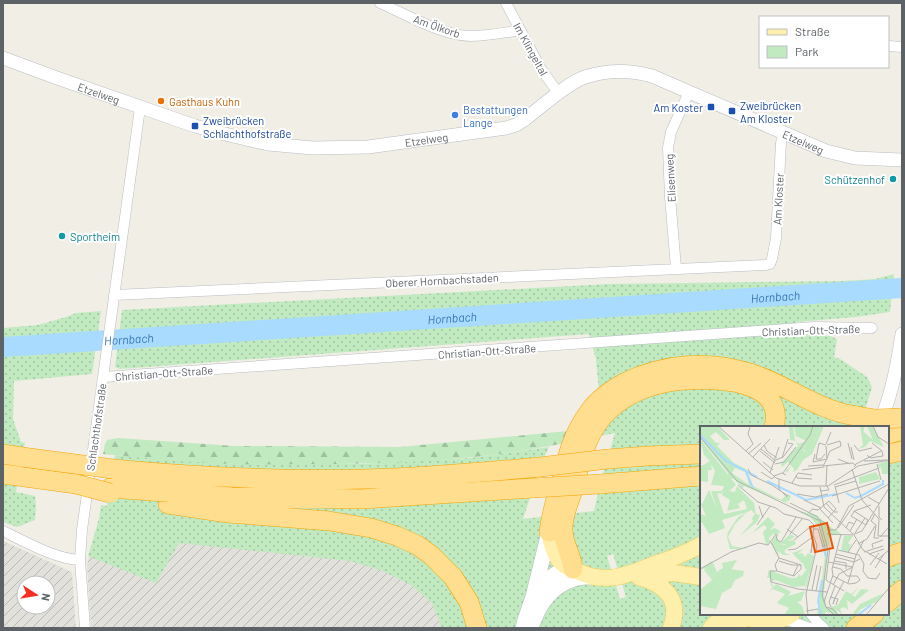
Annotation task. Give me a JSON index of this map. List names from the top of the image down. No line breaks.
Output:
{"streets":{"street":["Am Ölkorb","Im Klingeltal","Etzelweg","Elisenweg","Am Kloster","Oberer Hornbachstaden","Christian-Ott-Straße","Schlachthofstraße"]},"crossings":[["Am Ölkorb","Im Klingeltal"],["Im Klingeltal","Etzelweg"],["Etzelweg","Elisenweg"],["Etzelweg","Am Kloster"],["Etzelweg","Schlachthofstraße"],["Elisenweg","Oberer Hornbachstaden"],["Am Kloster","Oberer Hornbachstaden"],["Oberer Hornbachstaden","Schlachthofstraße"],["Christian-Ott-Straße","Schlachthofstraße"]],"water":["Hornbach"],"places":{"other":["Gasthaus Kuhn","Bestattungen Lange","Schützenhof","Sportheim"],"transit":["Am Koster","Zweibrücken Am Kloster","Zweibrücken Schlachthofstraße"]},"legend":["Straße","Park"],"north":"right"}
